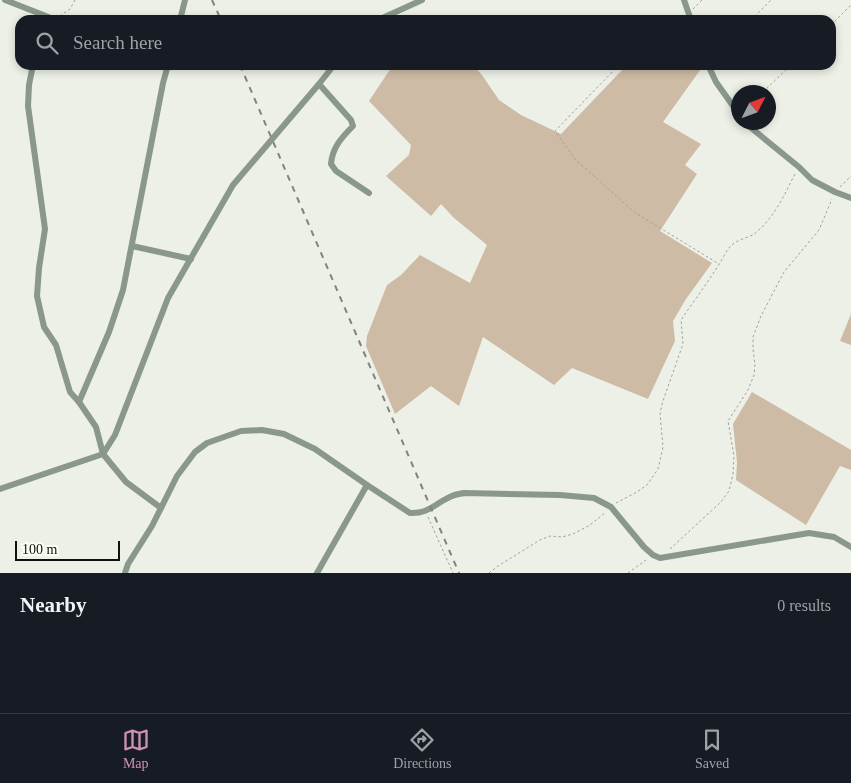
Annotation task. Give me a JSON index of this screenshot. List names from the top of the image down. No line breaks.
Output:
{"scale_bar":"100 m","north":"top right","page":{"search":"Search here","scale":"100 m","heading":["Nearby","0 results"],"nav":["Map","Directions","Saved"]}}
